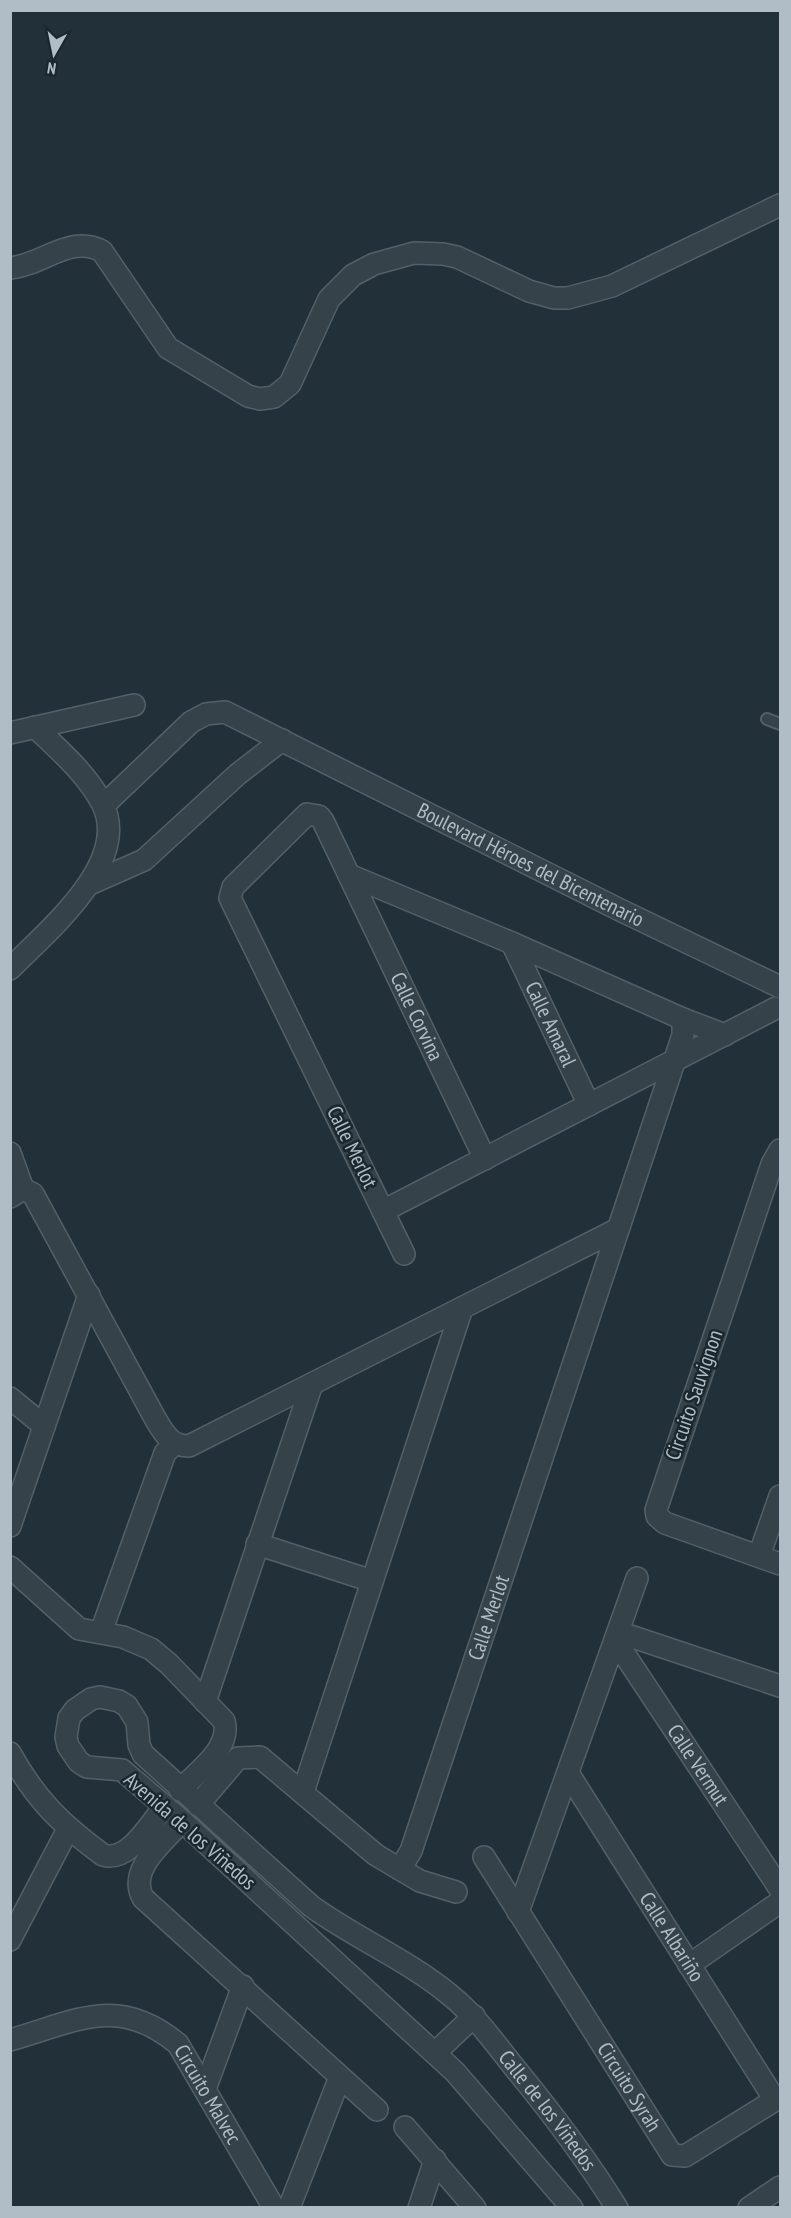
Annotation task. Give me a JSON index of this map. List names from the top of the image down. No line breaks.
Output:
{"streets":{"street":["Boulevard Héroes del Bicentenario","Calle Corvina","Calle Amaral","Calle Merlot","Circuito Sauvignon","Calle Vermut","Avenida de los Viñedos","Calle Albariño","Circuito Syrah","Circuito Malvec","Calle de los Viñedos"]},"crossings":[["Calle Corvina","Calle Merlot"],["Calle Amaral","Calle Merlot"],["Avenida de los Viñedos","Calle de los Viñedos"],["Calle Albariño","Circuito Syrah"]],"north":"bottom"}
